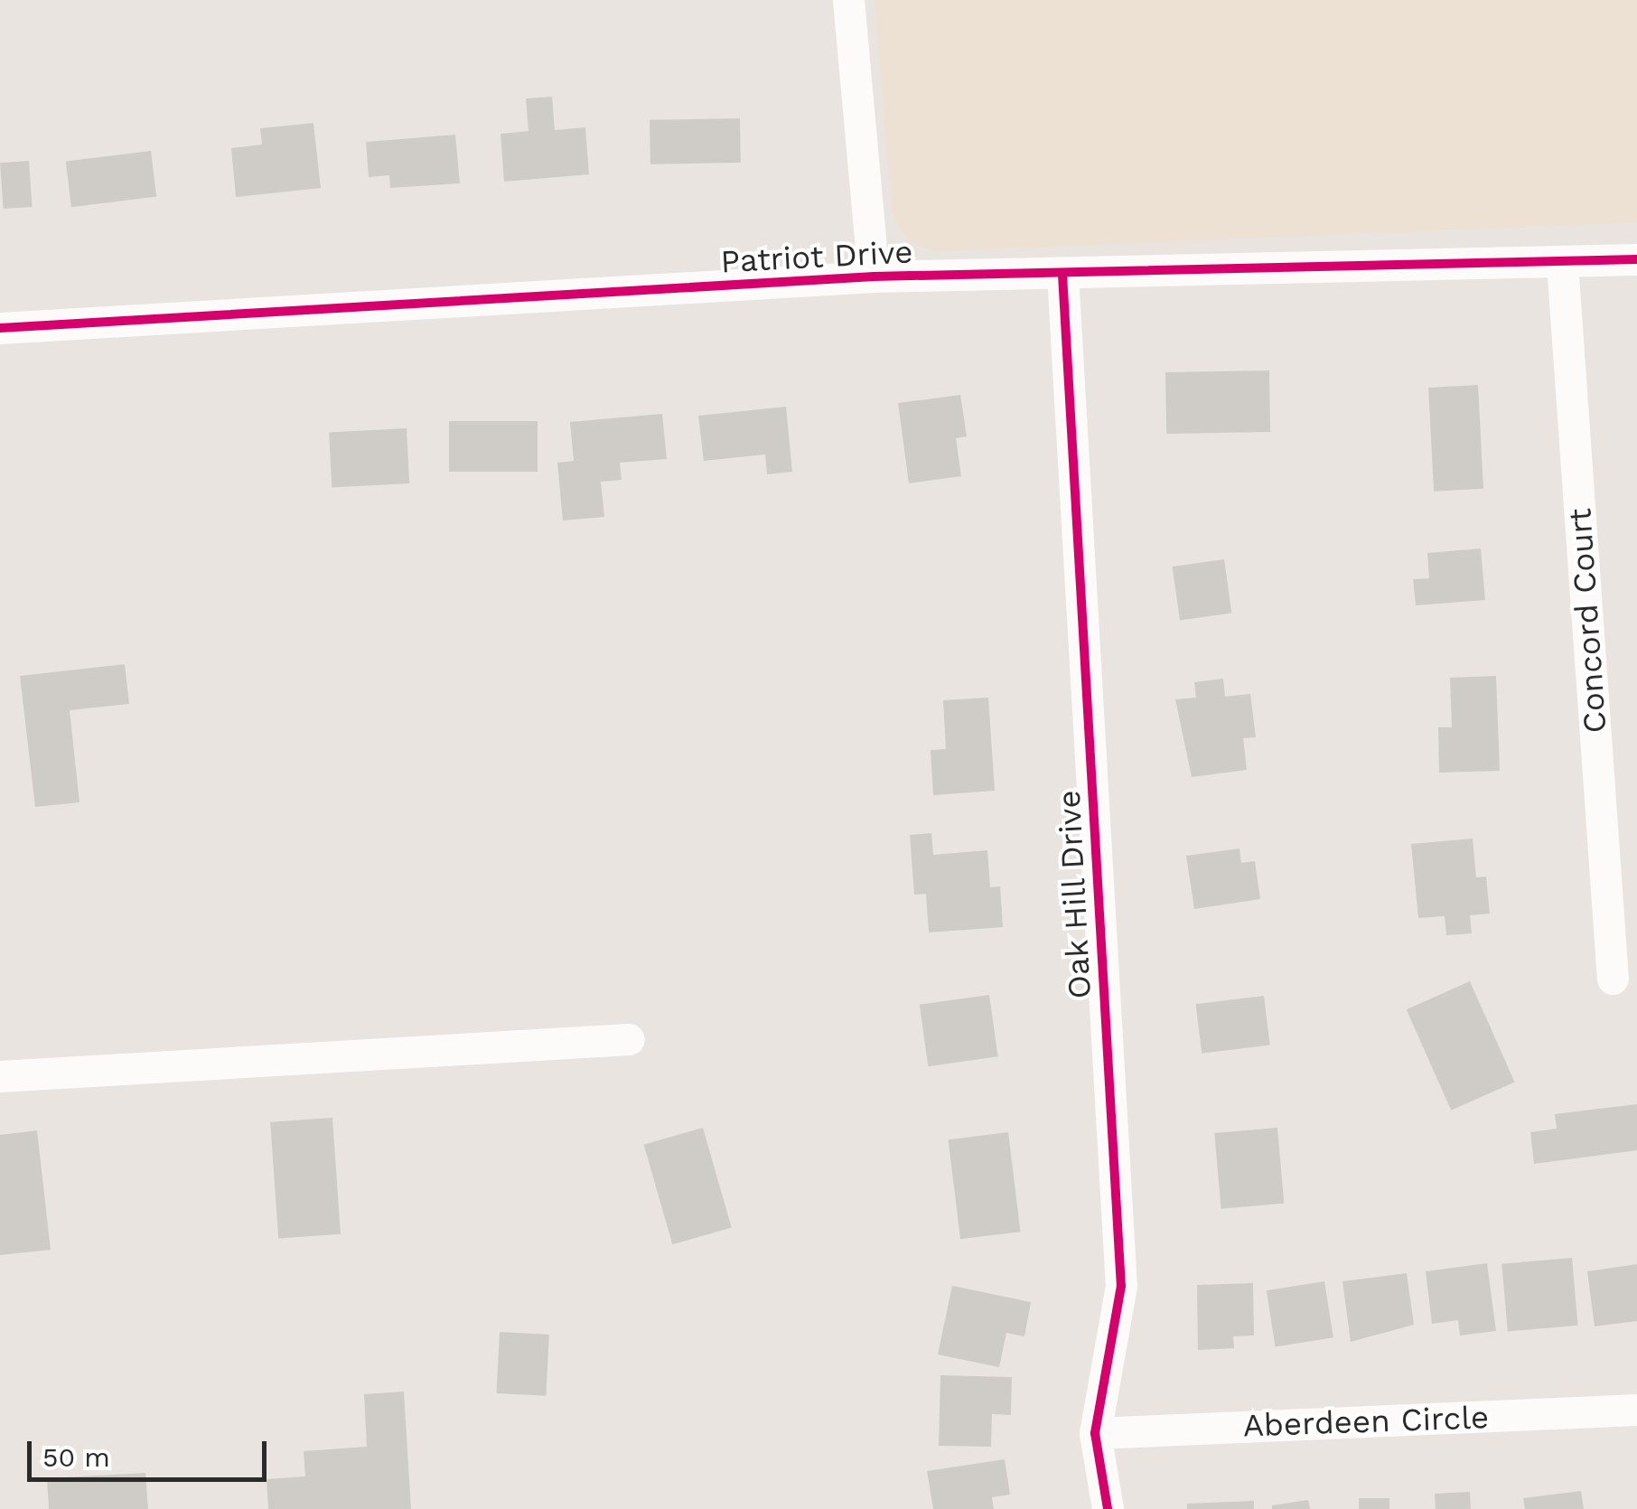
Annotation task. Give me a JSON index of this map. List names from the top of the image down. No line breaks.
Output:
{"streets":{"street":["Patriot Drive","Concord Court","Oak Hill Drive","Aberdeen Circle"]},"crossings":[["Patriot Drive","Concord Court"],["Patriot Drive","Oak Hill Drive"],["Oak Hill Drive","Aberdeen Circle"]],"scale_bar":"50 m"}
